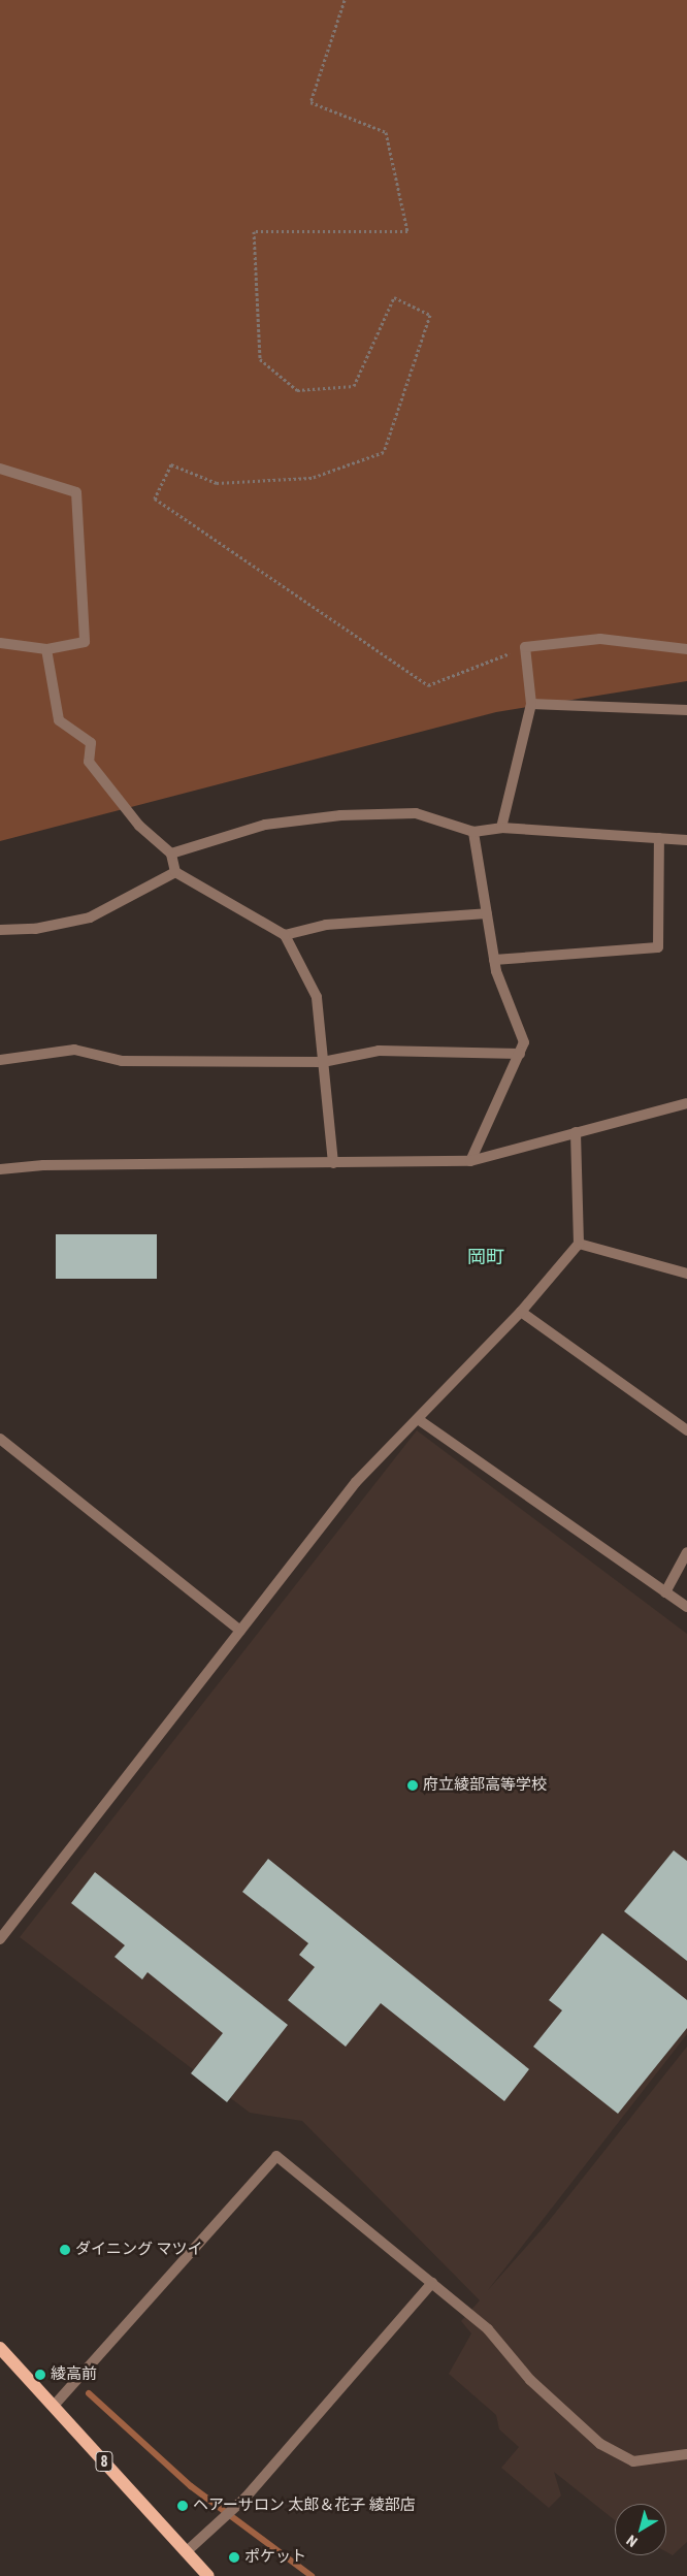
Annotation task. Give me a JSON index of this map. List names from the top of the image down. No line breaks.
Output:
{"streets":{"main road":["8"]},"districts":["岡町"],"places":["府立綾部高等学校","ダイニング マツイ","綾高前","ヘアーサロン 太郎＆花子 綾部店","ポケット"],"north":"bottom left"}
